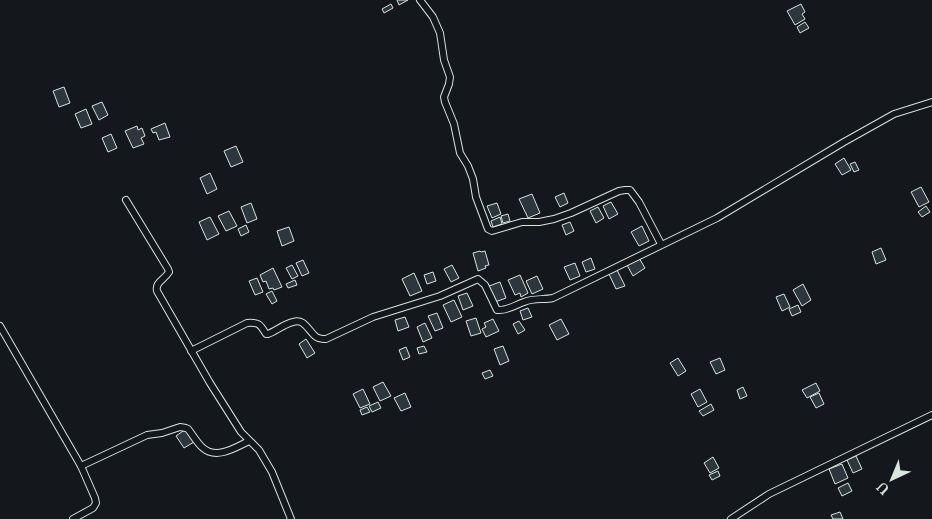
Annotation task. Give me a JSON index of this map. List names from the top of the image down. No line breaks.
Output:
{"north":"bottom left"}
